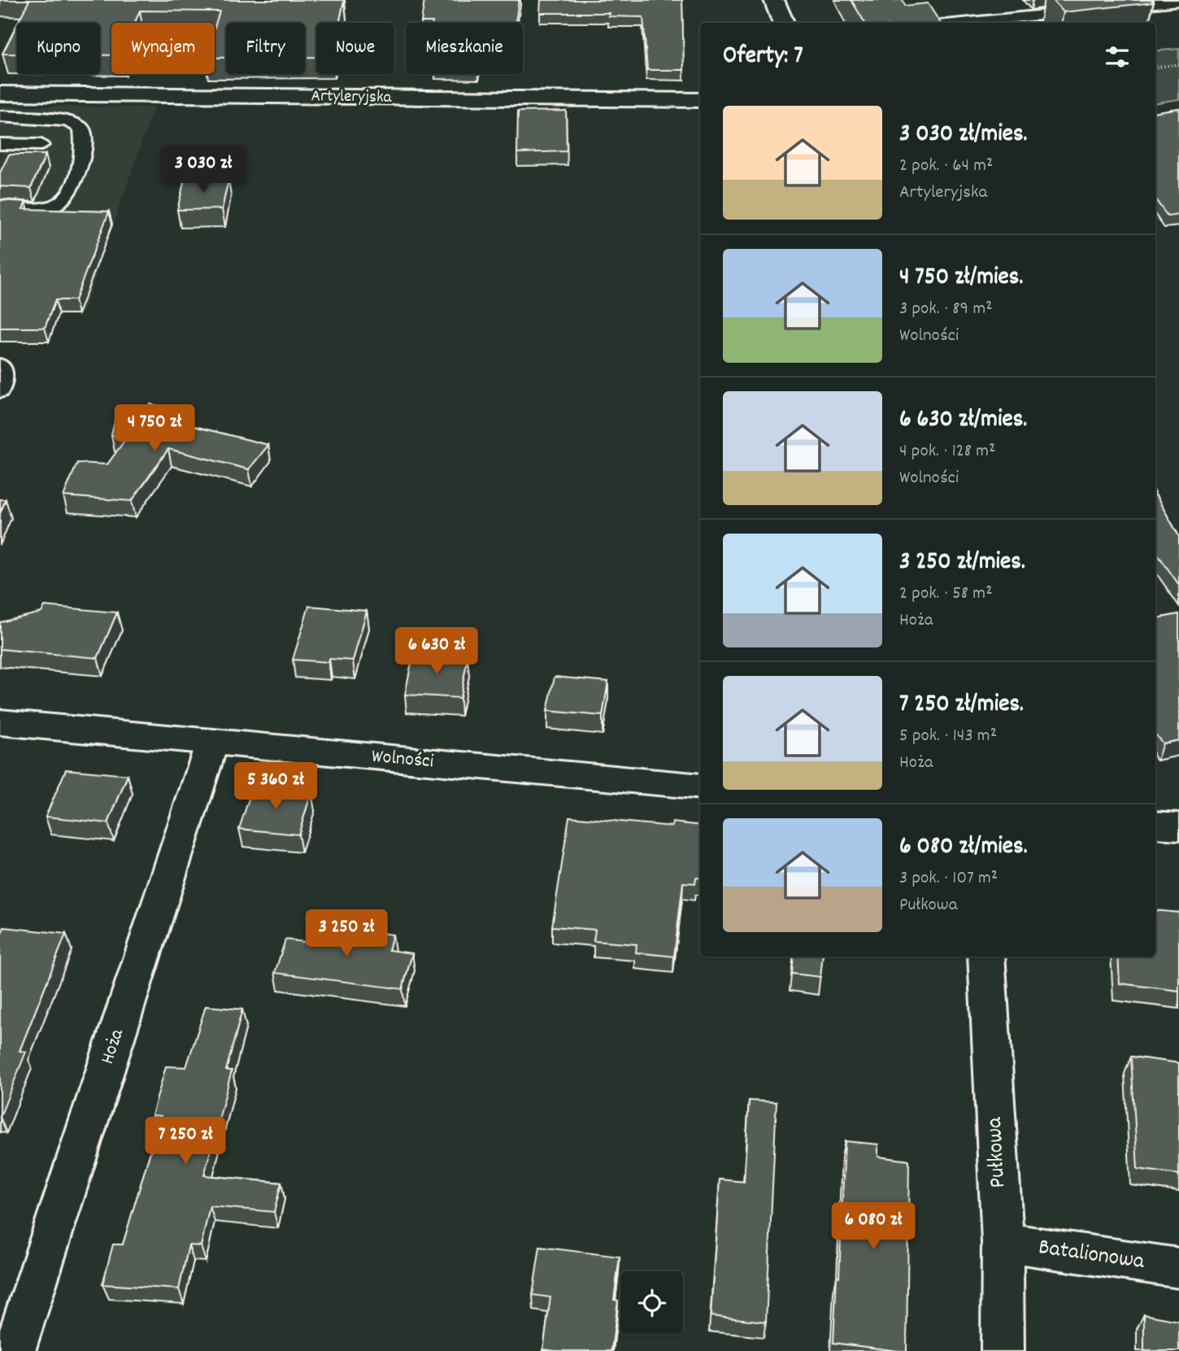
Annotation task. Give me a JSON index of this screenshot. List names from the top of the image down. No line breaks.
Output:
{"streets":{"street":["Artyleryjska","Wolności","Hoża","Pułkowa","Batalionowa"]},"crossings":[["Wolności","Hoża"],["Pułkowa","Batalionowa"]],"page":{"chip":["Kupno","Wynajem","Filtry","Nowe","Mieszkanie"],"heading":"Oferty: 7","list":[{"name":"3 030 zł/mies.","note":"2 pok. · 64 m² · Artyleryjska"},{"name":"4 750 zł/mies.","note":"3 pok. · 89 m² · Wolności"},{"name":"6 630 zł/mies.","note":"4 pok. · 128 m² · Wolności"},{"name":"3 250 zł/mies.","note":"2 pok. · 58 m² · Hoża"},{"name":"7 250 zł/mies.","note":"5 pok. · 143 m² · Hoża"},{"name":"6 080 zł/mies.","note":"3 pok. · 107 m² · Pułkowa"}],"price":["3 030 zł","4 750 zł","6 630 zł","5 360 zł","3 250 zł","7 250 zł","6 080 zł"]}}
